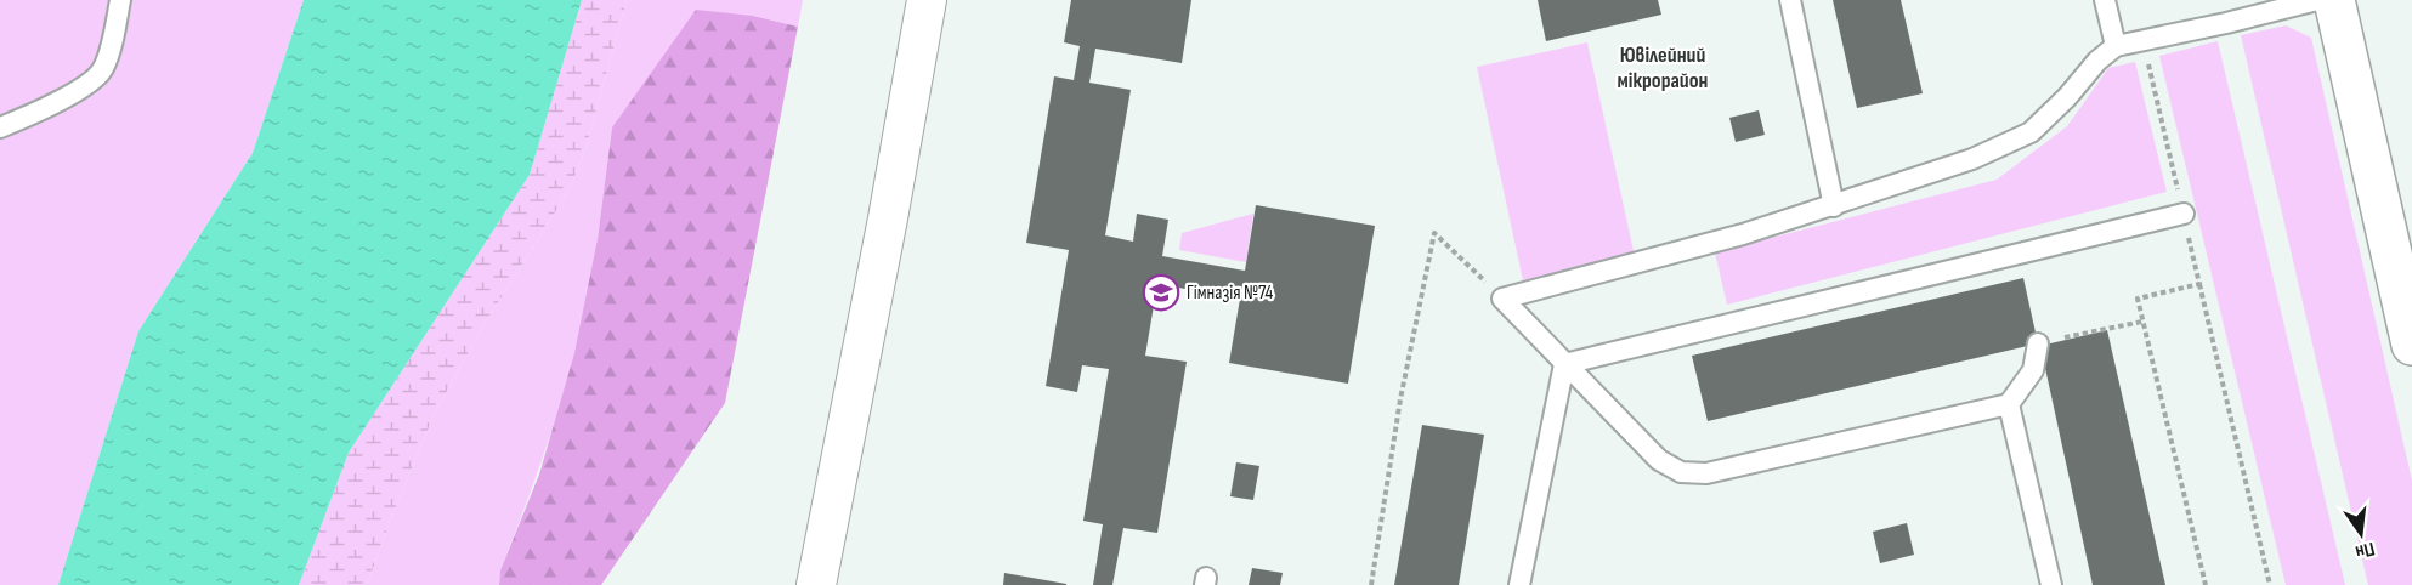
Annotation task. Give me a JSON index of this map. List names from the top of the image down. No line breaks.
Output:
{"districts":["Ювілейний мікрорайон"],"places":{"school or university":["Гімназія №74"]},"north":"bottom"}
